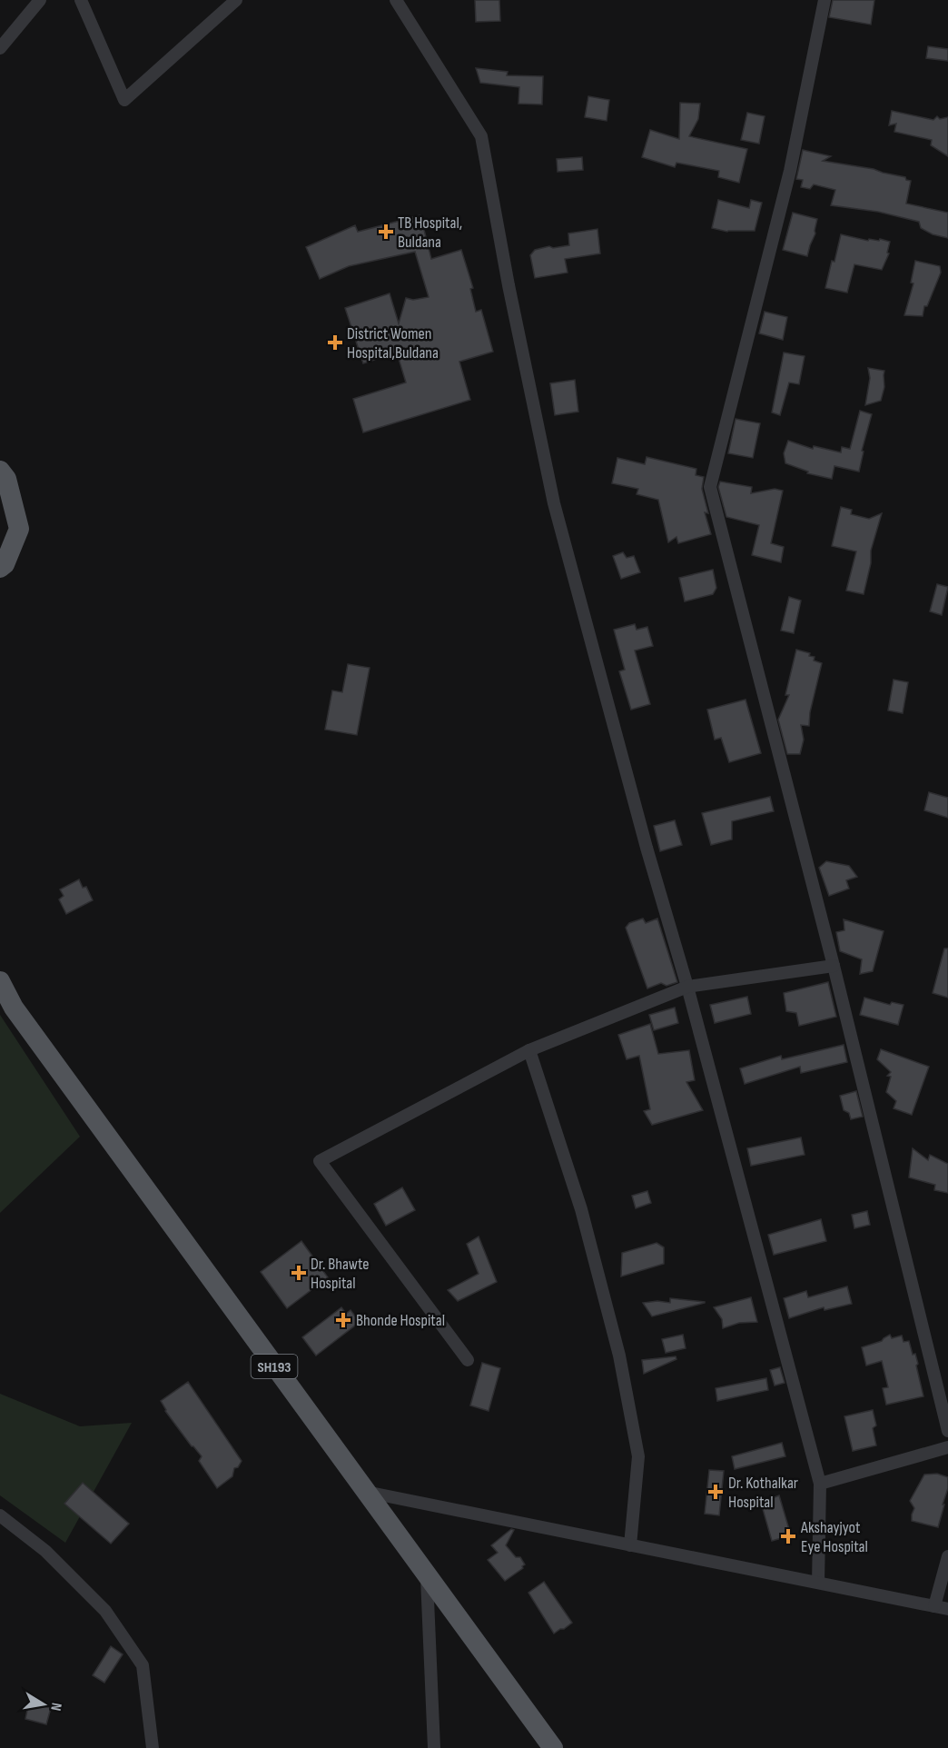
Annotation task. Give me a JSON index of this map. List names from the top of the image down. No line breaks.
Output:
{"streets":{"main road":["SH193"]},"places":{"health":["TB Hospital, Buldana","District Women Hospital,Buldana","Dr. Bhawte Hospital","Bhonde Hospital","Dr. Kothalkar Hospital","Akshayjyot Eye Hospital"]},"north":"right"}
